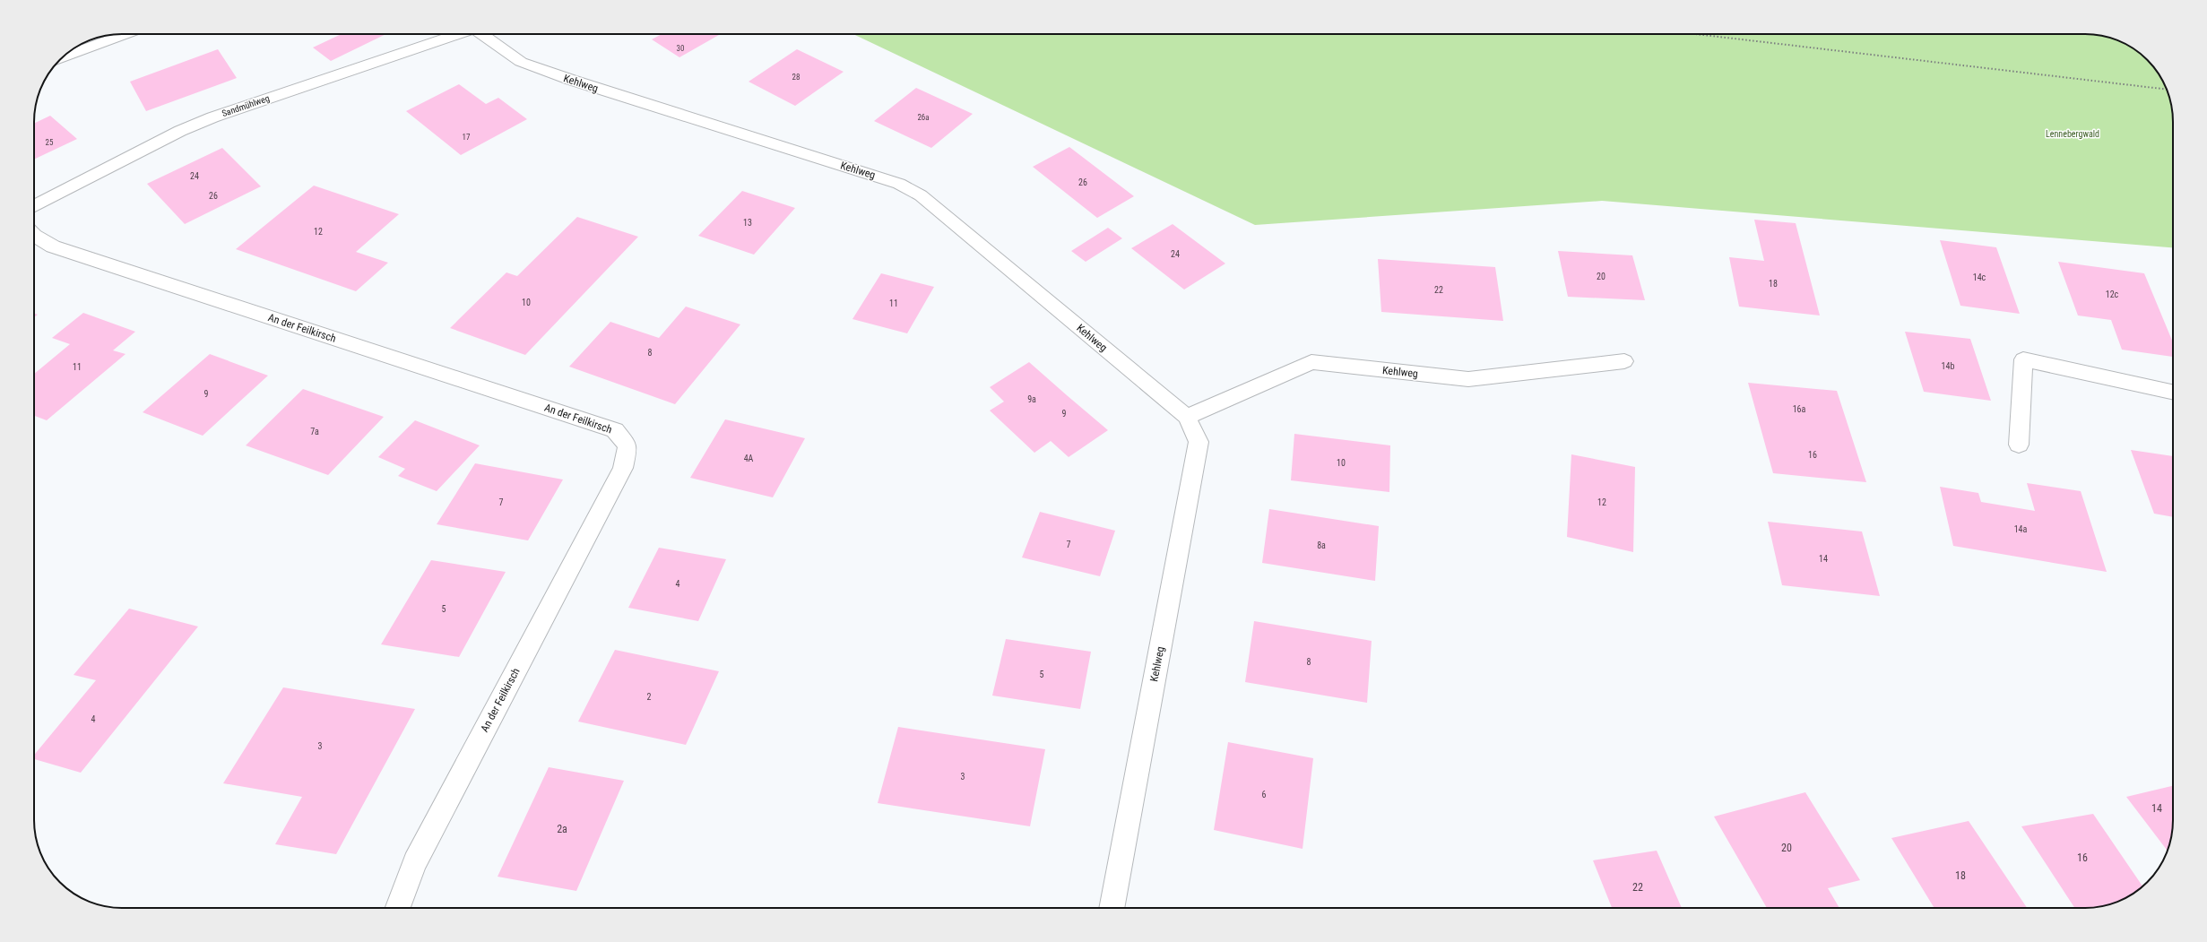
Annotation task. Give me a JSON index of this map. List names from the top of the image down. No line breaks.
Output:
{"streets":{"street":["Kehlweg","Sandmühlweg","An der Feilkirsch"]},"parks":["Lennebergwald"],"house_numbers":["30","28","26a","17","25","24","26","26","13","12","24","20","14c","18","22","12c","10","11","8","14b","11","9","9a","16a","9","7a","16","4A","10","7","12","14a","7","8a","14","4","5","8","5","2","4","3","3","6","14","2a","20","16","18","22"]}
